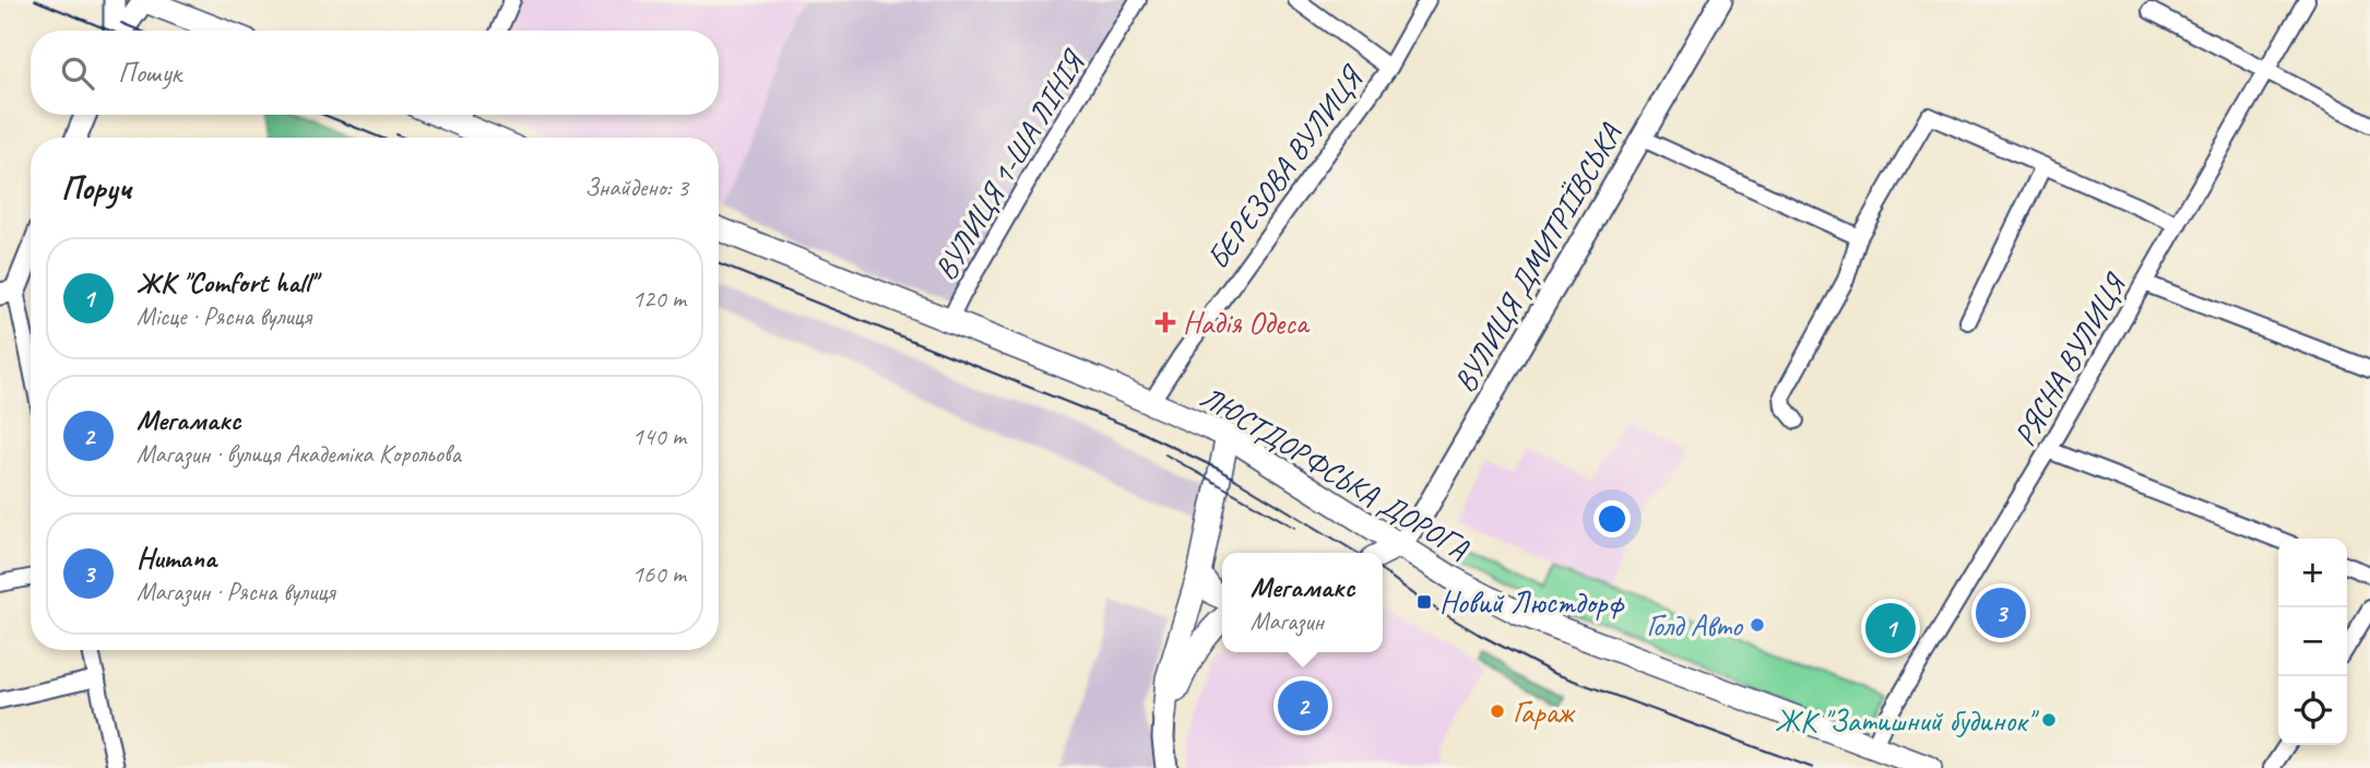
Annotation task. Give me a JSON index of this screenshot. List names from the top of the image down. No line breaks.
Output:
{"streets":{"main road":["ВУЛИЦЯ ДМИТРІЇВСЬКА","ЛЮСТДОРФСЬКА ДОРОГА"],"street":["ВУЛИЦЯ 1-ША ЛІНІЯ","БЕРЕЗОВА ВУЛИЦЯ","РЯСНА ВУЛИЦЯ"]},"crossings":[["ВУЛИЦЯ 1-ША ЛІНІЯ","ЛЮСТДОРФСЬКА ДОРОГА"],["БЕРЕЗОВА ВУЛИЦЯ","ЛЮСТДОРФСЬКА ДОРОГА"],["ВУЛИЦЯ ДМИТРІЇВСЬКА","ЛЮСТДОРФСЬКА ДОРОГА"],["РЯСНА ВУЛИЦЯ","ЛЮСТДОРФСЬКА ДОРОГА"]],"places":{"health":["Надія Одеса"],"transit":["Новий Люстдорф"],"other":["Голд Авто","Гараж","ЖК \"Затишний будинок\""]},"page":{"search":"Пошук","heading":["Поруч","Знайдено: 3"],"list":[{"mark":"1","name":"ЖК \"Comfort hall\"","note":"Місце · Рясна вулиця","value":"120 m"},{"mark":"2","name":"Мегамакс","note":"Магазин · вулиця Академіка Корольова","value":"140 m"},{"mark":"3","name":"Humana","note":"Магазин · Рясна вулиця","value":"160 m"}],"map_buttons":["+","−"],"popup":["Мегамакс","Магазин"],"pins":["3","1","2"]}}
